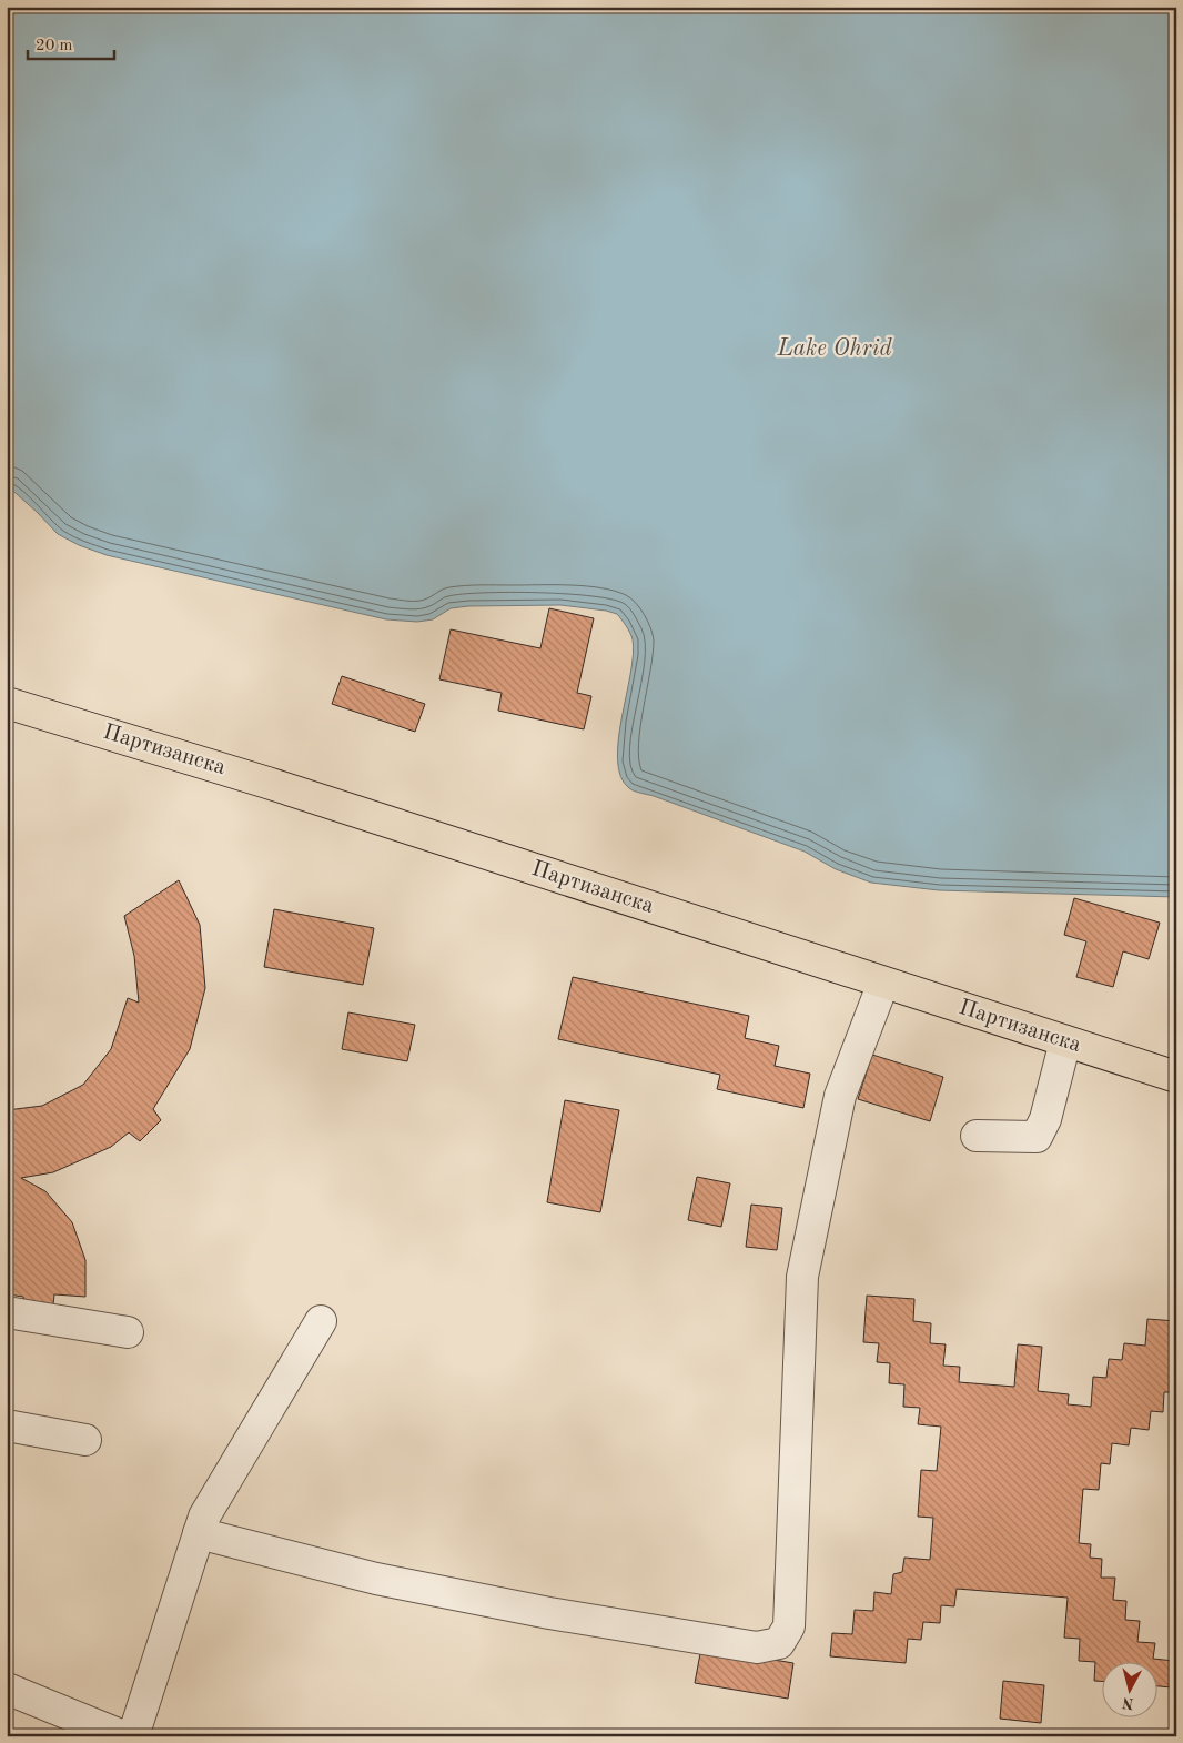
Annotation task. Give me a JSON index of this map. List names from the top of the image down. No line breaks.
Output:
{"streets":{"main road":["Партизанска"]},"water":["Lake Ohrid"],"scale_bar":"20 m","north":"bottom"}
